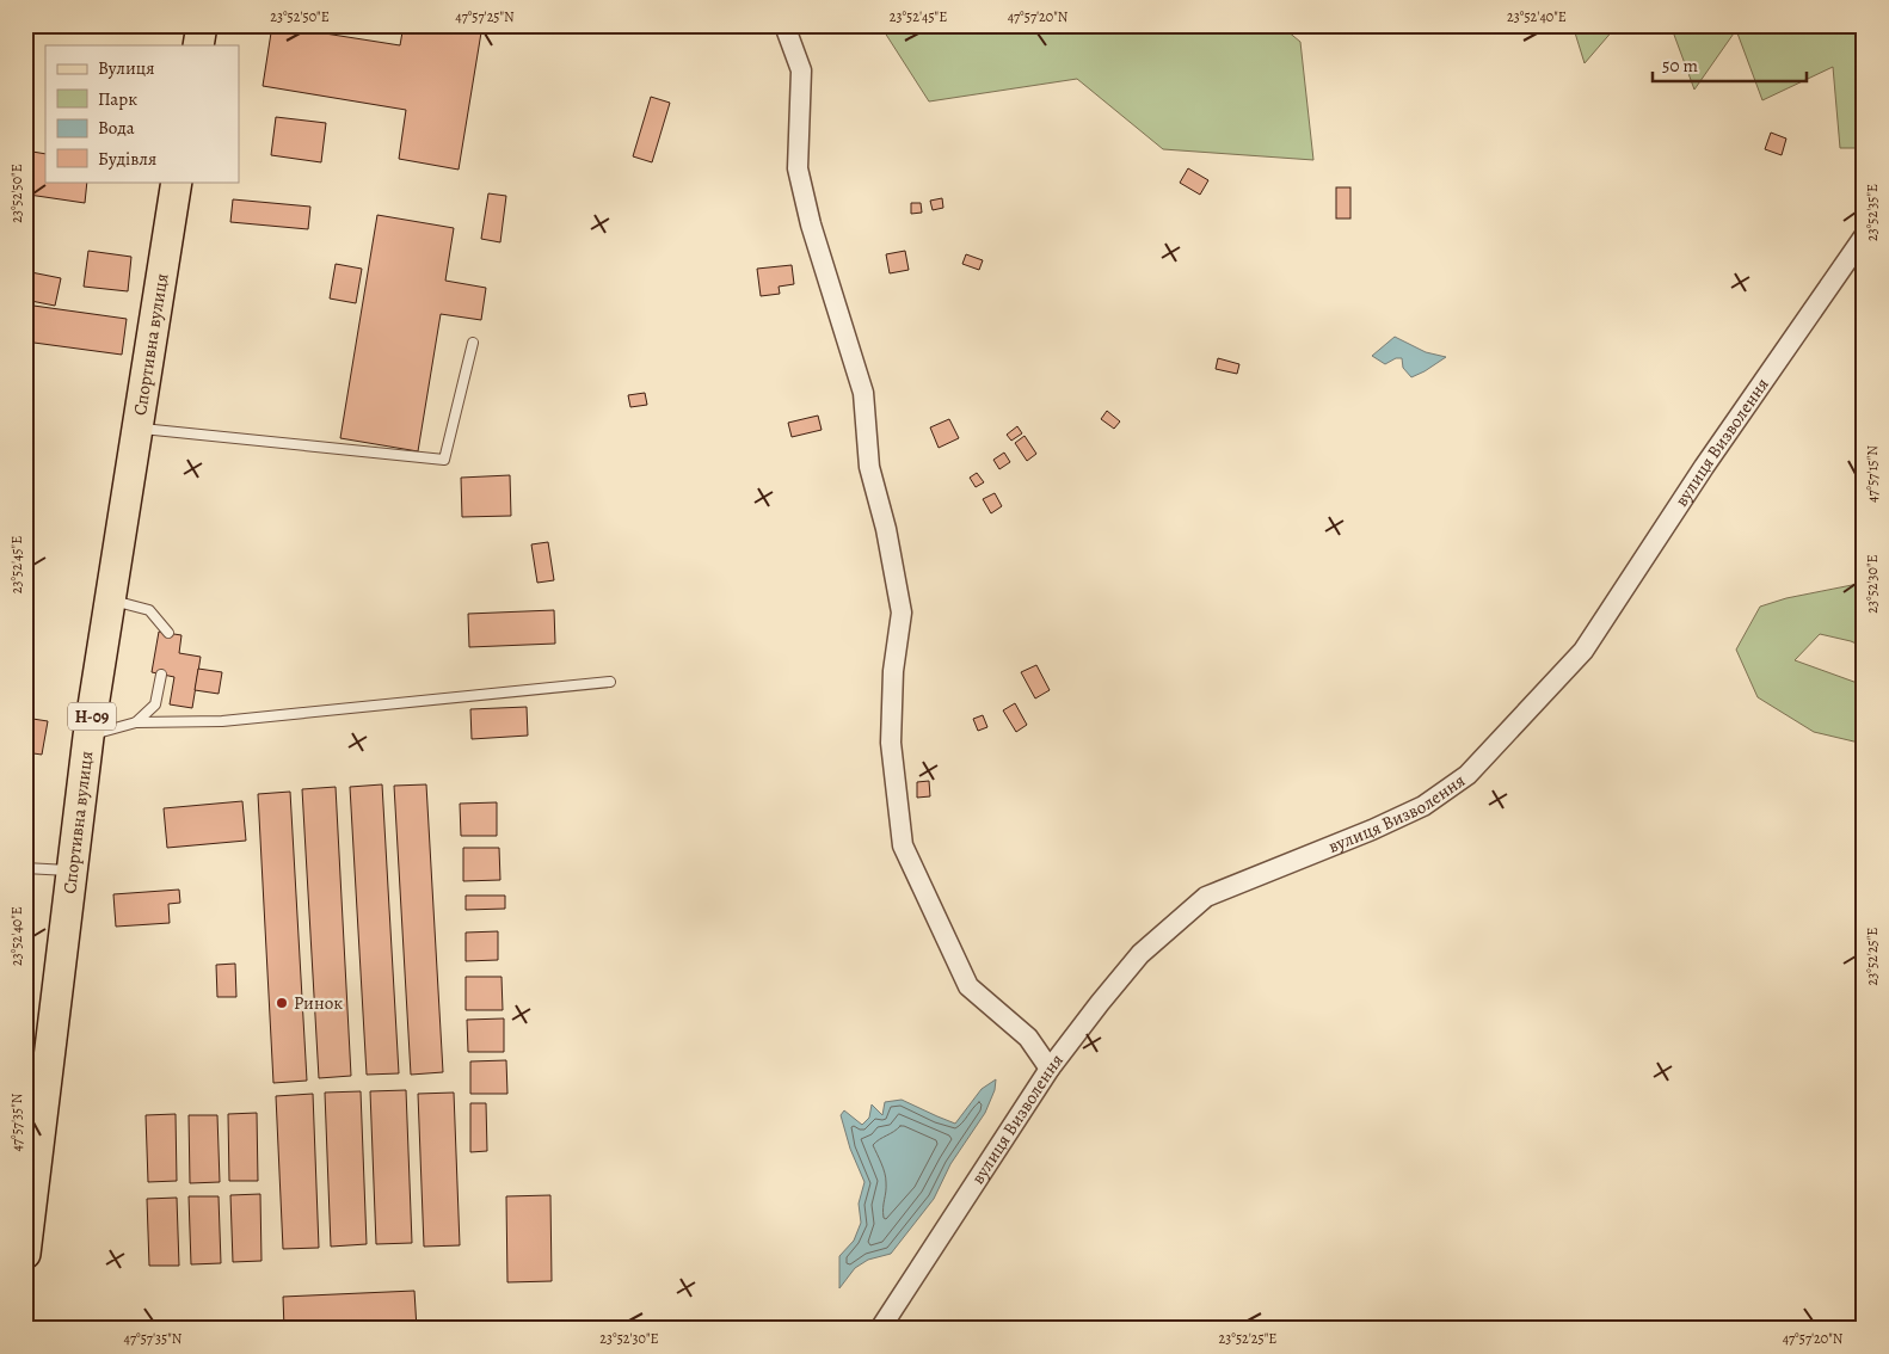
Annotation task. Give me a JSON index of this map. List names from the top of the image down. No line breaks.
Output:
{"streets":{"main road":["Спортивна вулиця","Н-09"],"street":["вулиця Визволення"]},"places":["Ринок"],"legend":["Вулиця","Парк","Вода","Будівля"],"scale_bar":"50 m","coordinates":["23°52'50\"E","47°57'25\"N","23°52'45\"E","47°57'20\"N","23°52'40\"E","23°52'35\"E","47°57'15\"N","23°52'30\"E","23°52'25\"E","47°57'35\"N"]}
